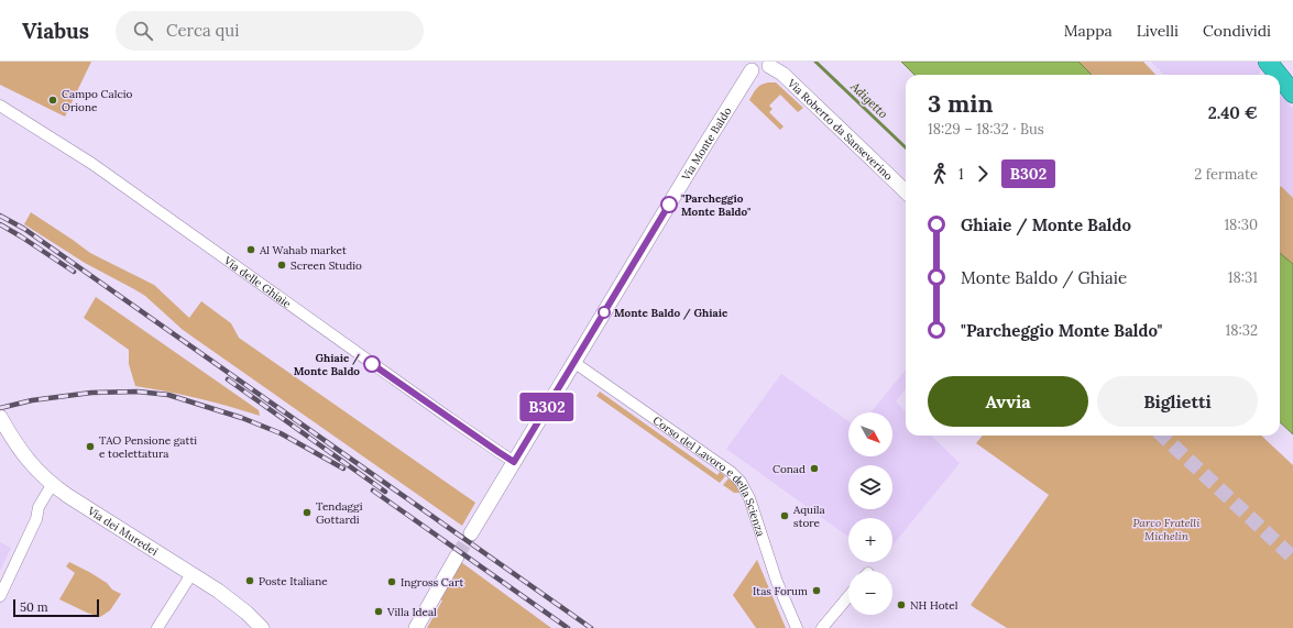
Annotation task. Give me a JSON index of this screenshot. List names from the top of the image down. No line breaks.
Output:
{"streets":{"street":["Via Roberto da Sanseverino","Via Monte Baldo","Via delle Ghiaie","Corso del Lavoro e della Scienza","Via dei Muredei"]},"crossings":[["Via Roberto da Sanseverino","Via Monte Baldo"],["Via Monte Baldo","Via delle Ghiaie"],["Via Monte Baldo","Corso del Lavoro e della Scienza"]],"water":["Adigetto"],"parks":["Parco Fratelli Michelin"],"places":["Campo Calcio Orione","\"Parcheggio Monte Baldo\"","Al Wahab market","Screen Studio","Monte Baldo / Ghiaie","Ghiaie / Monte Baldo","TAO Pensione gatti e toelettatura","Conad","Tendaggi Gottardi","Aquila store","Poste Italiane","Ingross Cart","Itas Forum","NH Hotel","Villa Ideal"],"lines":["bus line B302"],"scale_bar":"50 m","north":"bottom right","page":{"header":"Viabus","search":"Cerca qui","nav":["Mappa","Livelli","Condividi"],"on_map":"B302","heading":["3 min","18:29 – 18:32 · Bus","2.40 €"],"legs":["1","B302","2 fermate"],"list":[{"name":"Ghiaie / Monte Baldo","value":"18:30"},{"name":"Monte Baldo / Ghiaie","value":"18:31"},{"name":"\"Parcheggio Monte Baldo\"","value":"18:32"}],"buttons":["Avvia","Biglietti"],"map_buttons":["+","−"],"scale":"50 m"}}
